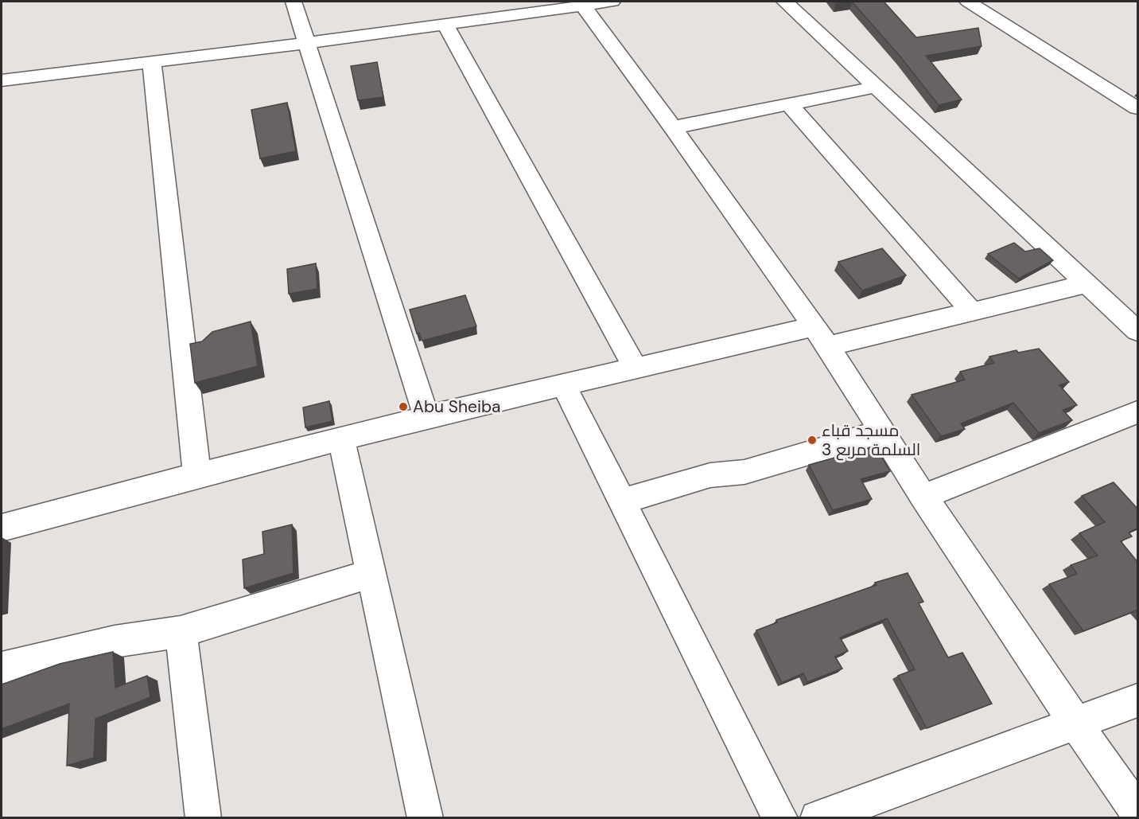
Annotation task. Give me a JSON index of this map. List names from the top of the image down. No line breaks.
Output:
{"places":["Abu Sheiba","مسجد قباء السلمة مربع 3"]}
